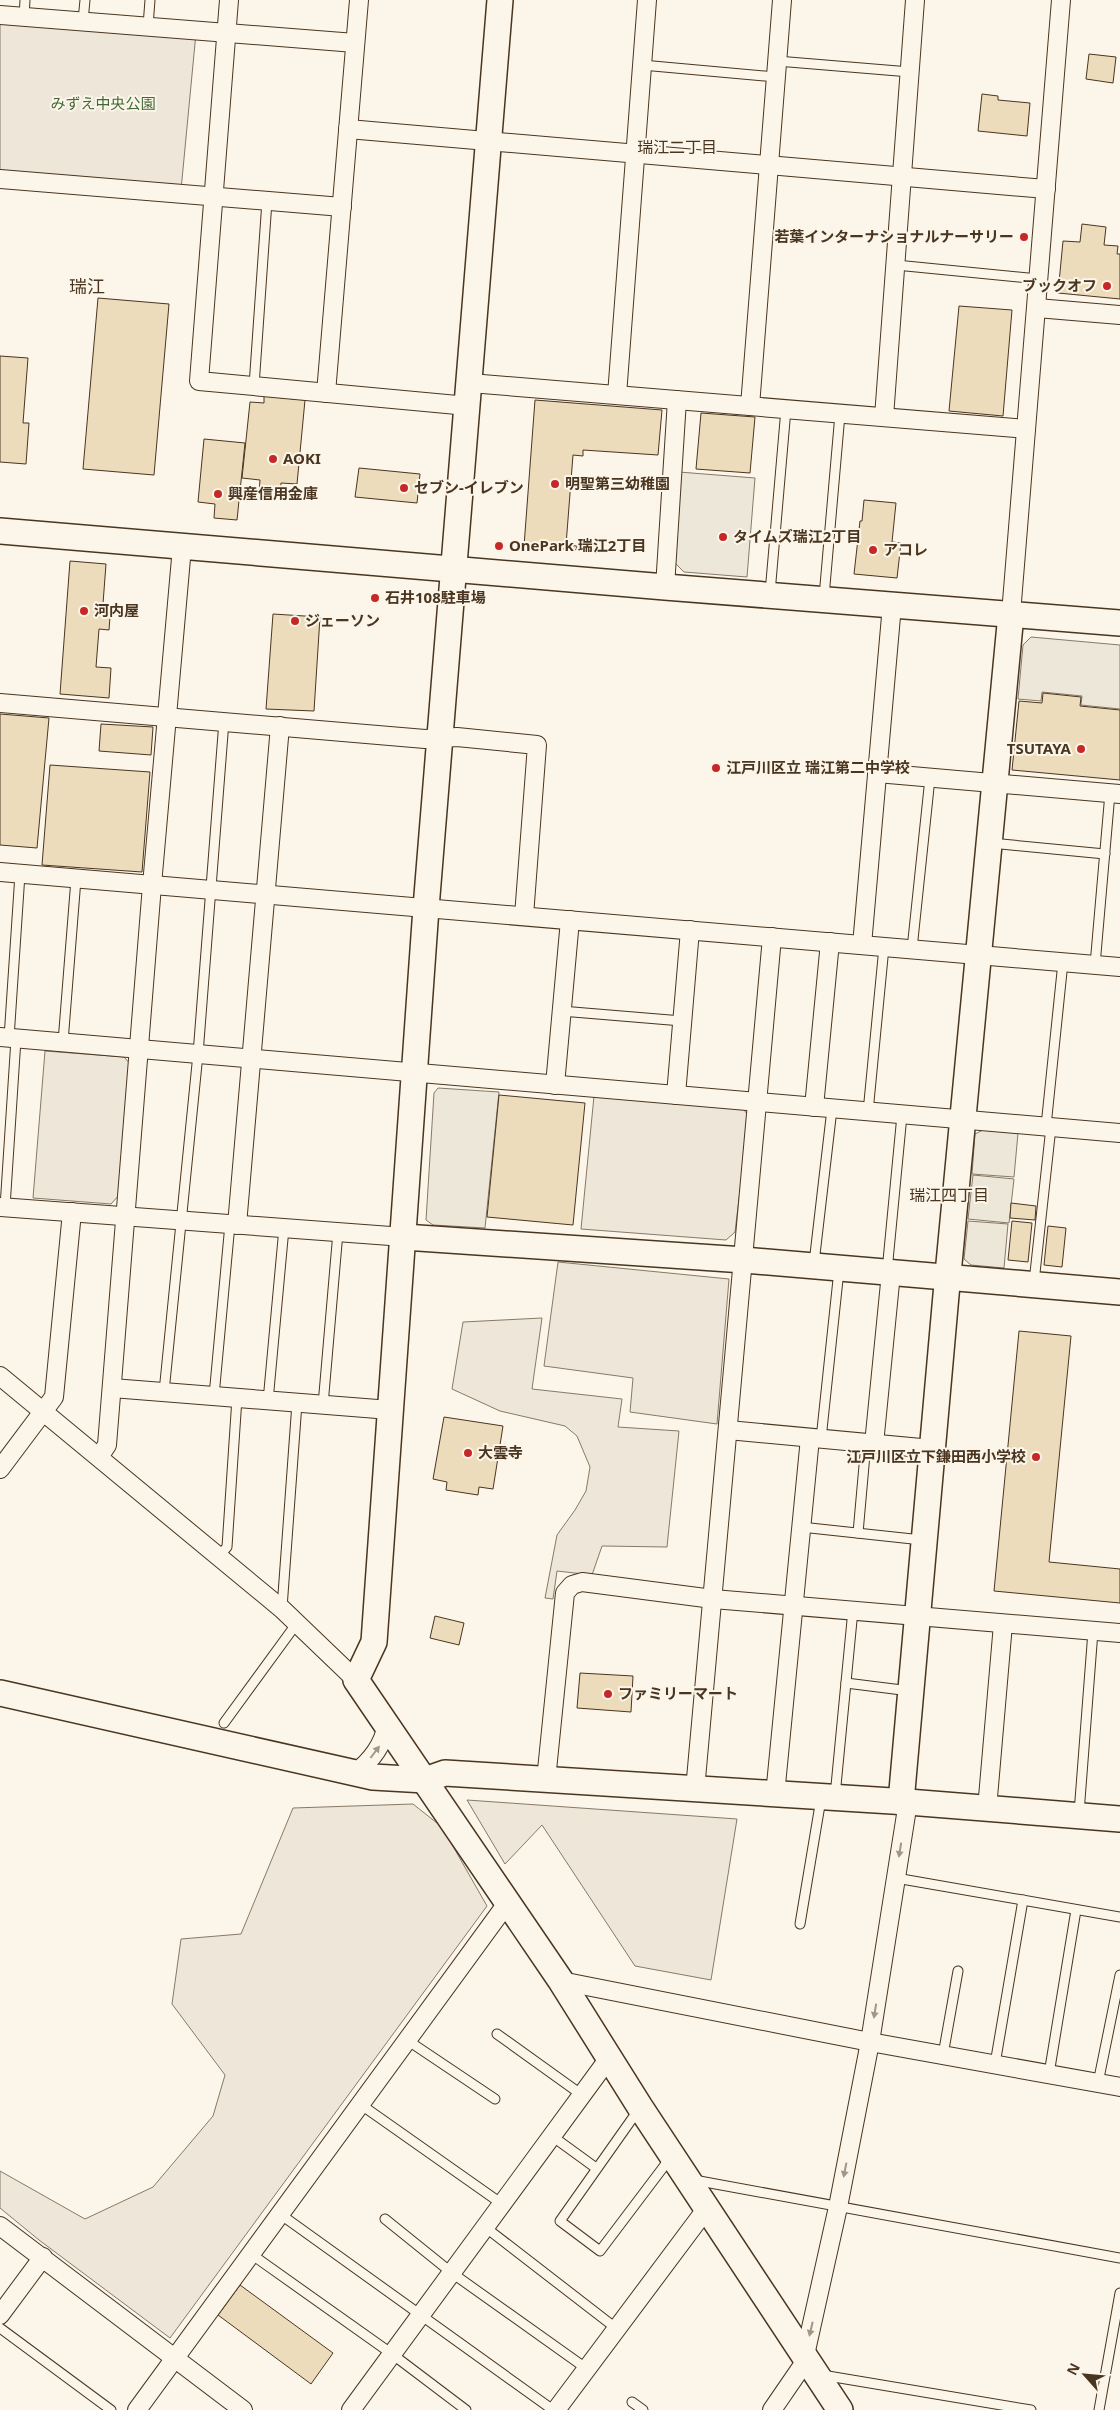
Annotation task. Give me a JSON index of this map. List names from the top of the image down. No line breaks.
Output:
{"districts":["瑞江二丁目","瑞江","瑞江四丁目"],"parks":["みずえ中央公園"],"places":["若葉インターナショナルナーサリー","ブックオフ","AOKI","明聖第三幼稚園","セブン-イレブン","興産信用金庫","タイムズ瑞江2丁目","OnePark 瑞江2丁目","アコレ","石井108駐車場","河内屋","ジェーソン","TSUTAYA","江戸川区立 瑞江第二中学校","大雲寺","江戸川区立下鎌田西小学校","ファミリーマート"],"north":"top left"}
